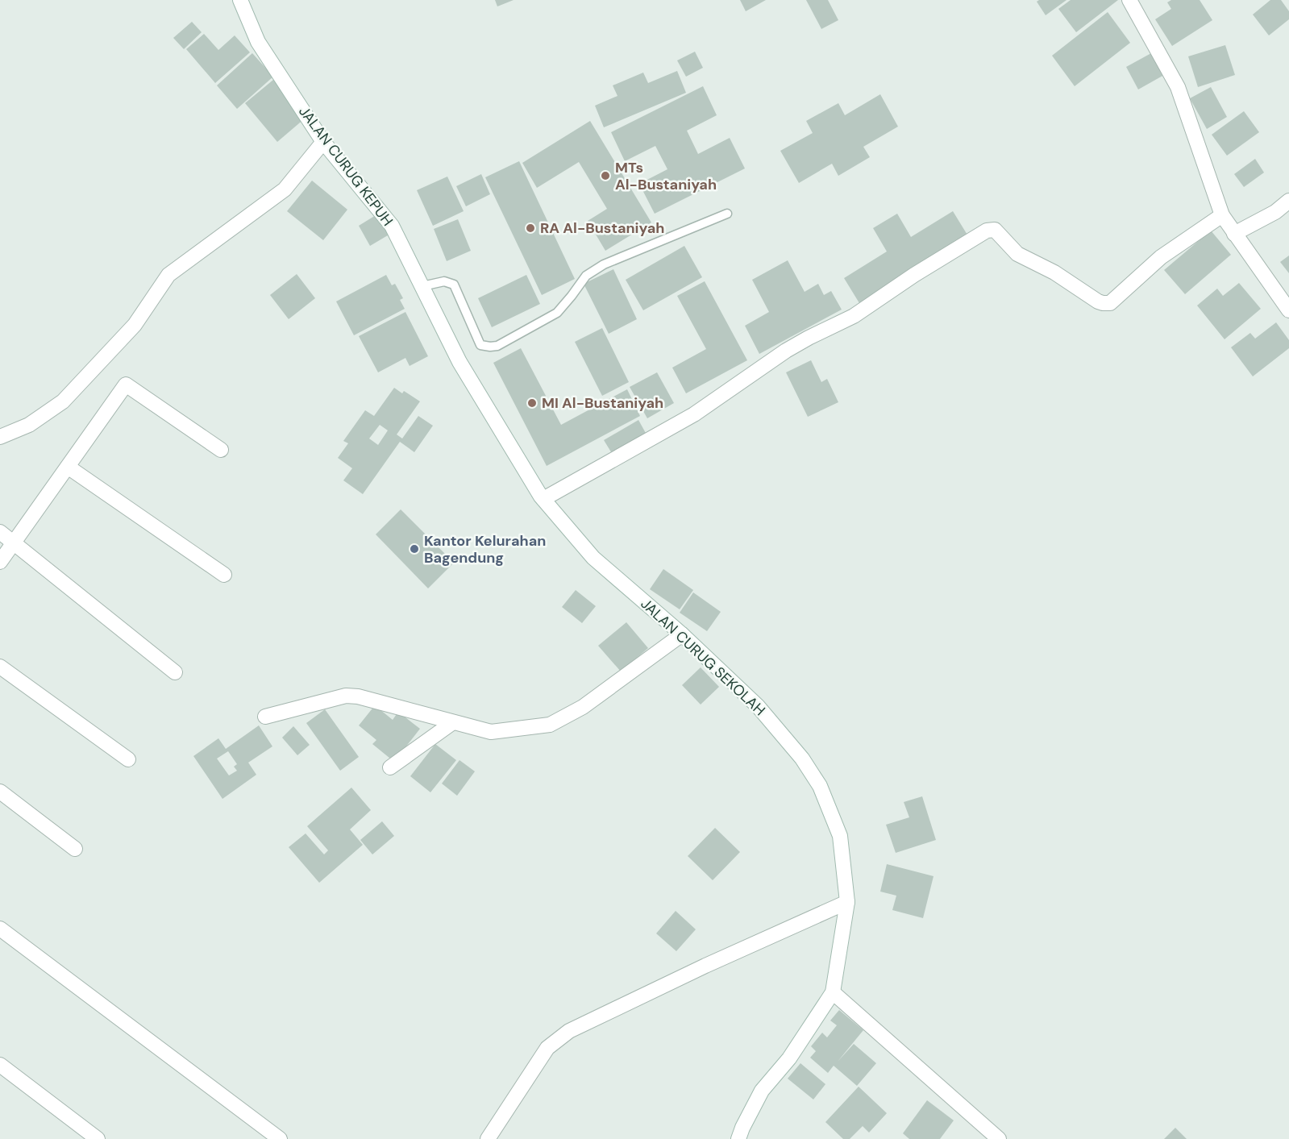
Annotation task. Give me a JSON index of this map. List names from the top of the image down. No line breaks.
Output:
{"streets":{"street":["JALAN CURUG KEPUH","JALAN CURUG SEKOLAH"]},"crossings":[["JALAN CURUG KEPUH","JALAN CURUG SEKOLAH"]],"places":["MTs Al-Bustaniyah","RA Al-Bustaniyah","MI Al-Bustaniyah","Kantor Kelurahan Bagendung"]}
